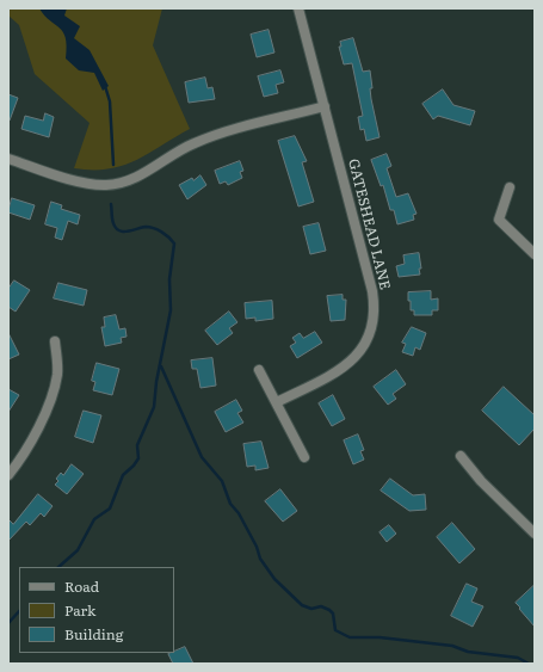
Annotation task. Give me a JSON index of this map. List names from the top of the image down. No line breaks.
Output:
{"streets":{"street":["GATESHEAD LANE"]},"legend":["Road","Park","Building"]}
